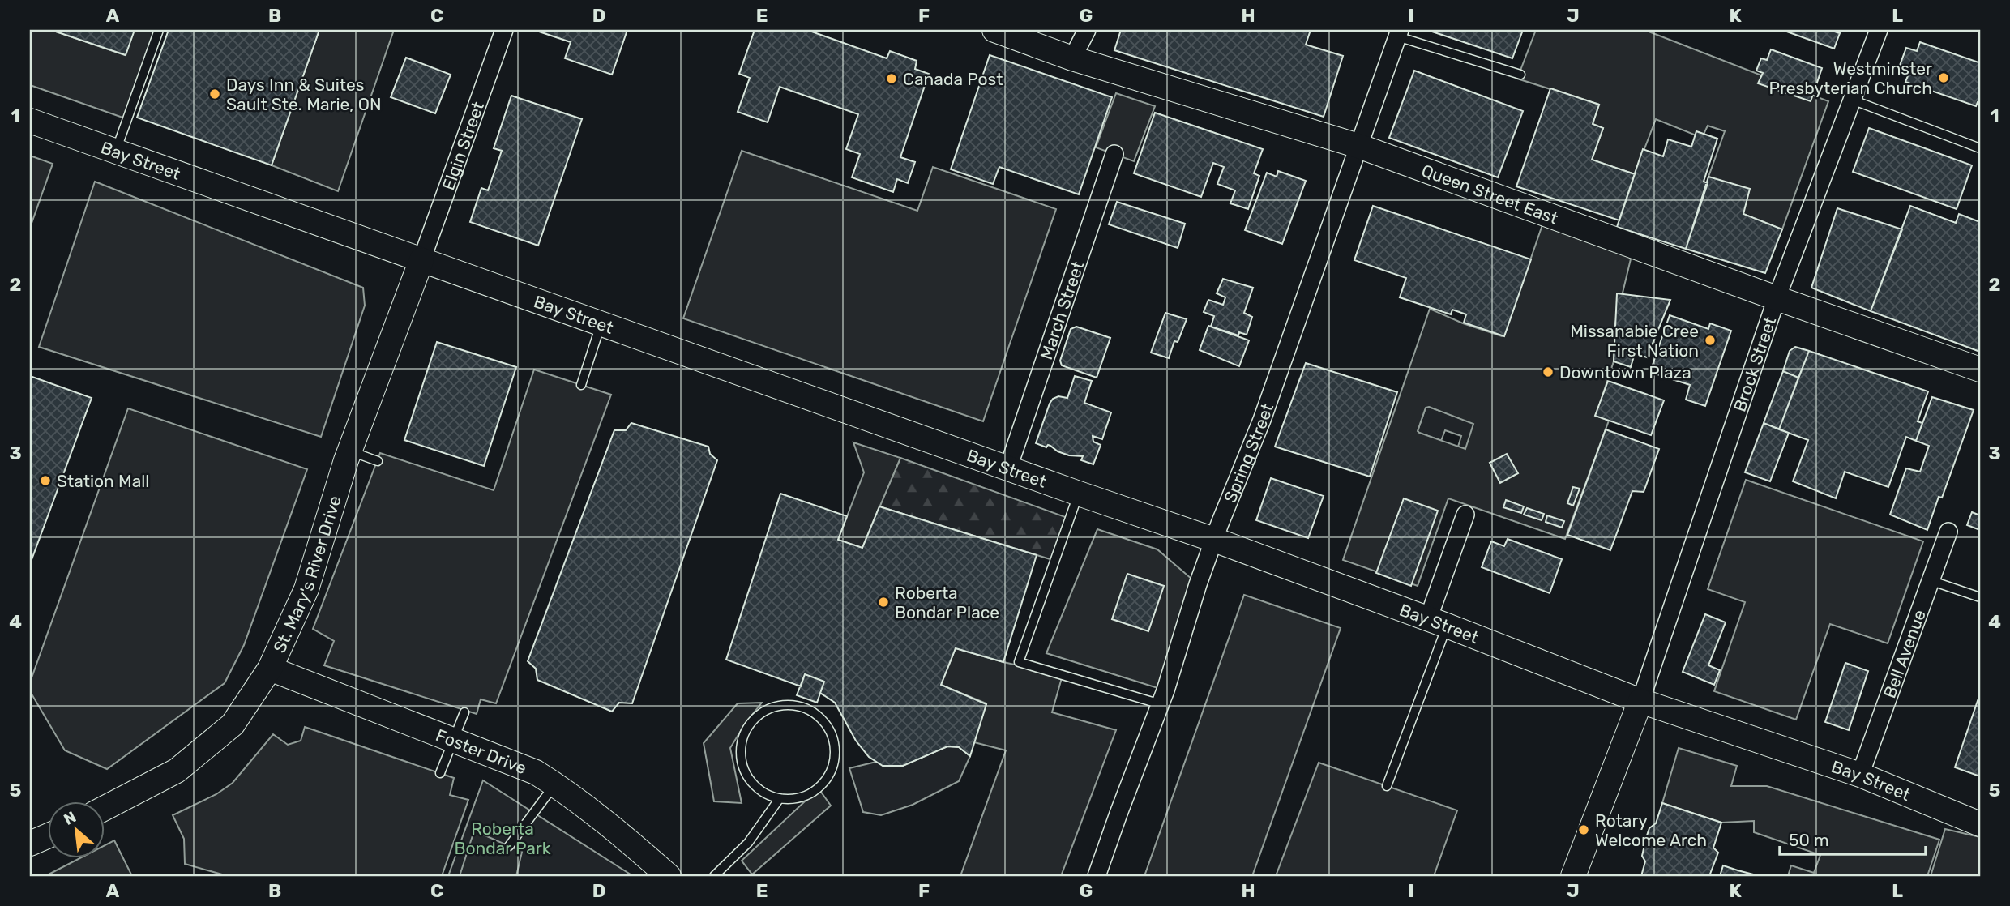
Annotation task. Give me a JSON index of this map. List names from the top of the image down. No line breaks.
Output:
{"streets":{"main road":["Bay Street","Queen Street East","St. Mary's River Drive","Foster Drive"],"street":["Elgin Street","March Street","Brock Street","Spring Street","Bell Avenue"]},"crossings":[["Elgin Street","Bay Street"],["Elgin Street","St. Mary's River Drive"],["Bay Street","March Street"],["Bay Street","Brock Street"],["Bay Street","Spring Street"],["Bay Street","St. Mary's River Drive"],["Bay Street","Bell Avenue"],["Queen Street East","Brock Street"],["Queen Street East","Spring Street"],["St. Mary's River Drive","Foster Drive"]],"parks":["Roberta Bondar Park"],"places":["Westminster Presbyterian Church","Canada Post","Days Inn & Suites Sault Ste. Marie, ON","Missanabie Cree First Nation","Downtown Plaza","Station Mall","Roberta Bondar Place","Rotary Welcome Arch"],"scale_bar":"50 m","north":"top left","grid":{"columns":["A","B","C","D","E","F","G","H","I","J","K","L"],"rows":["1","2","3","4","5"]}}
